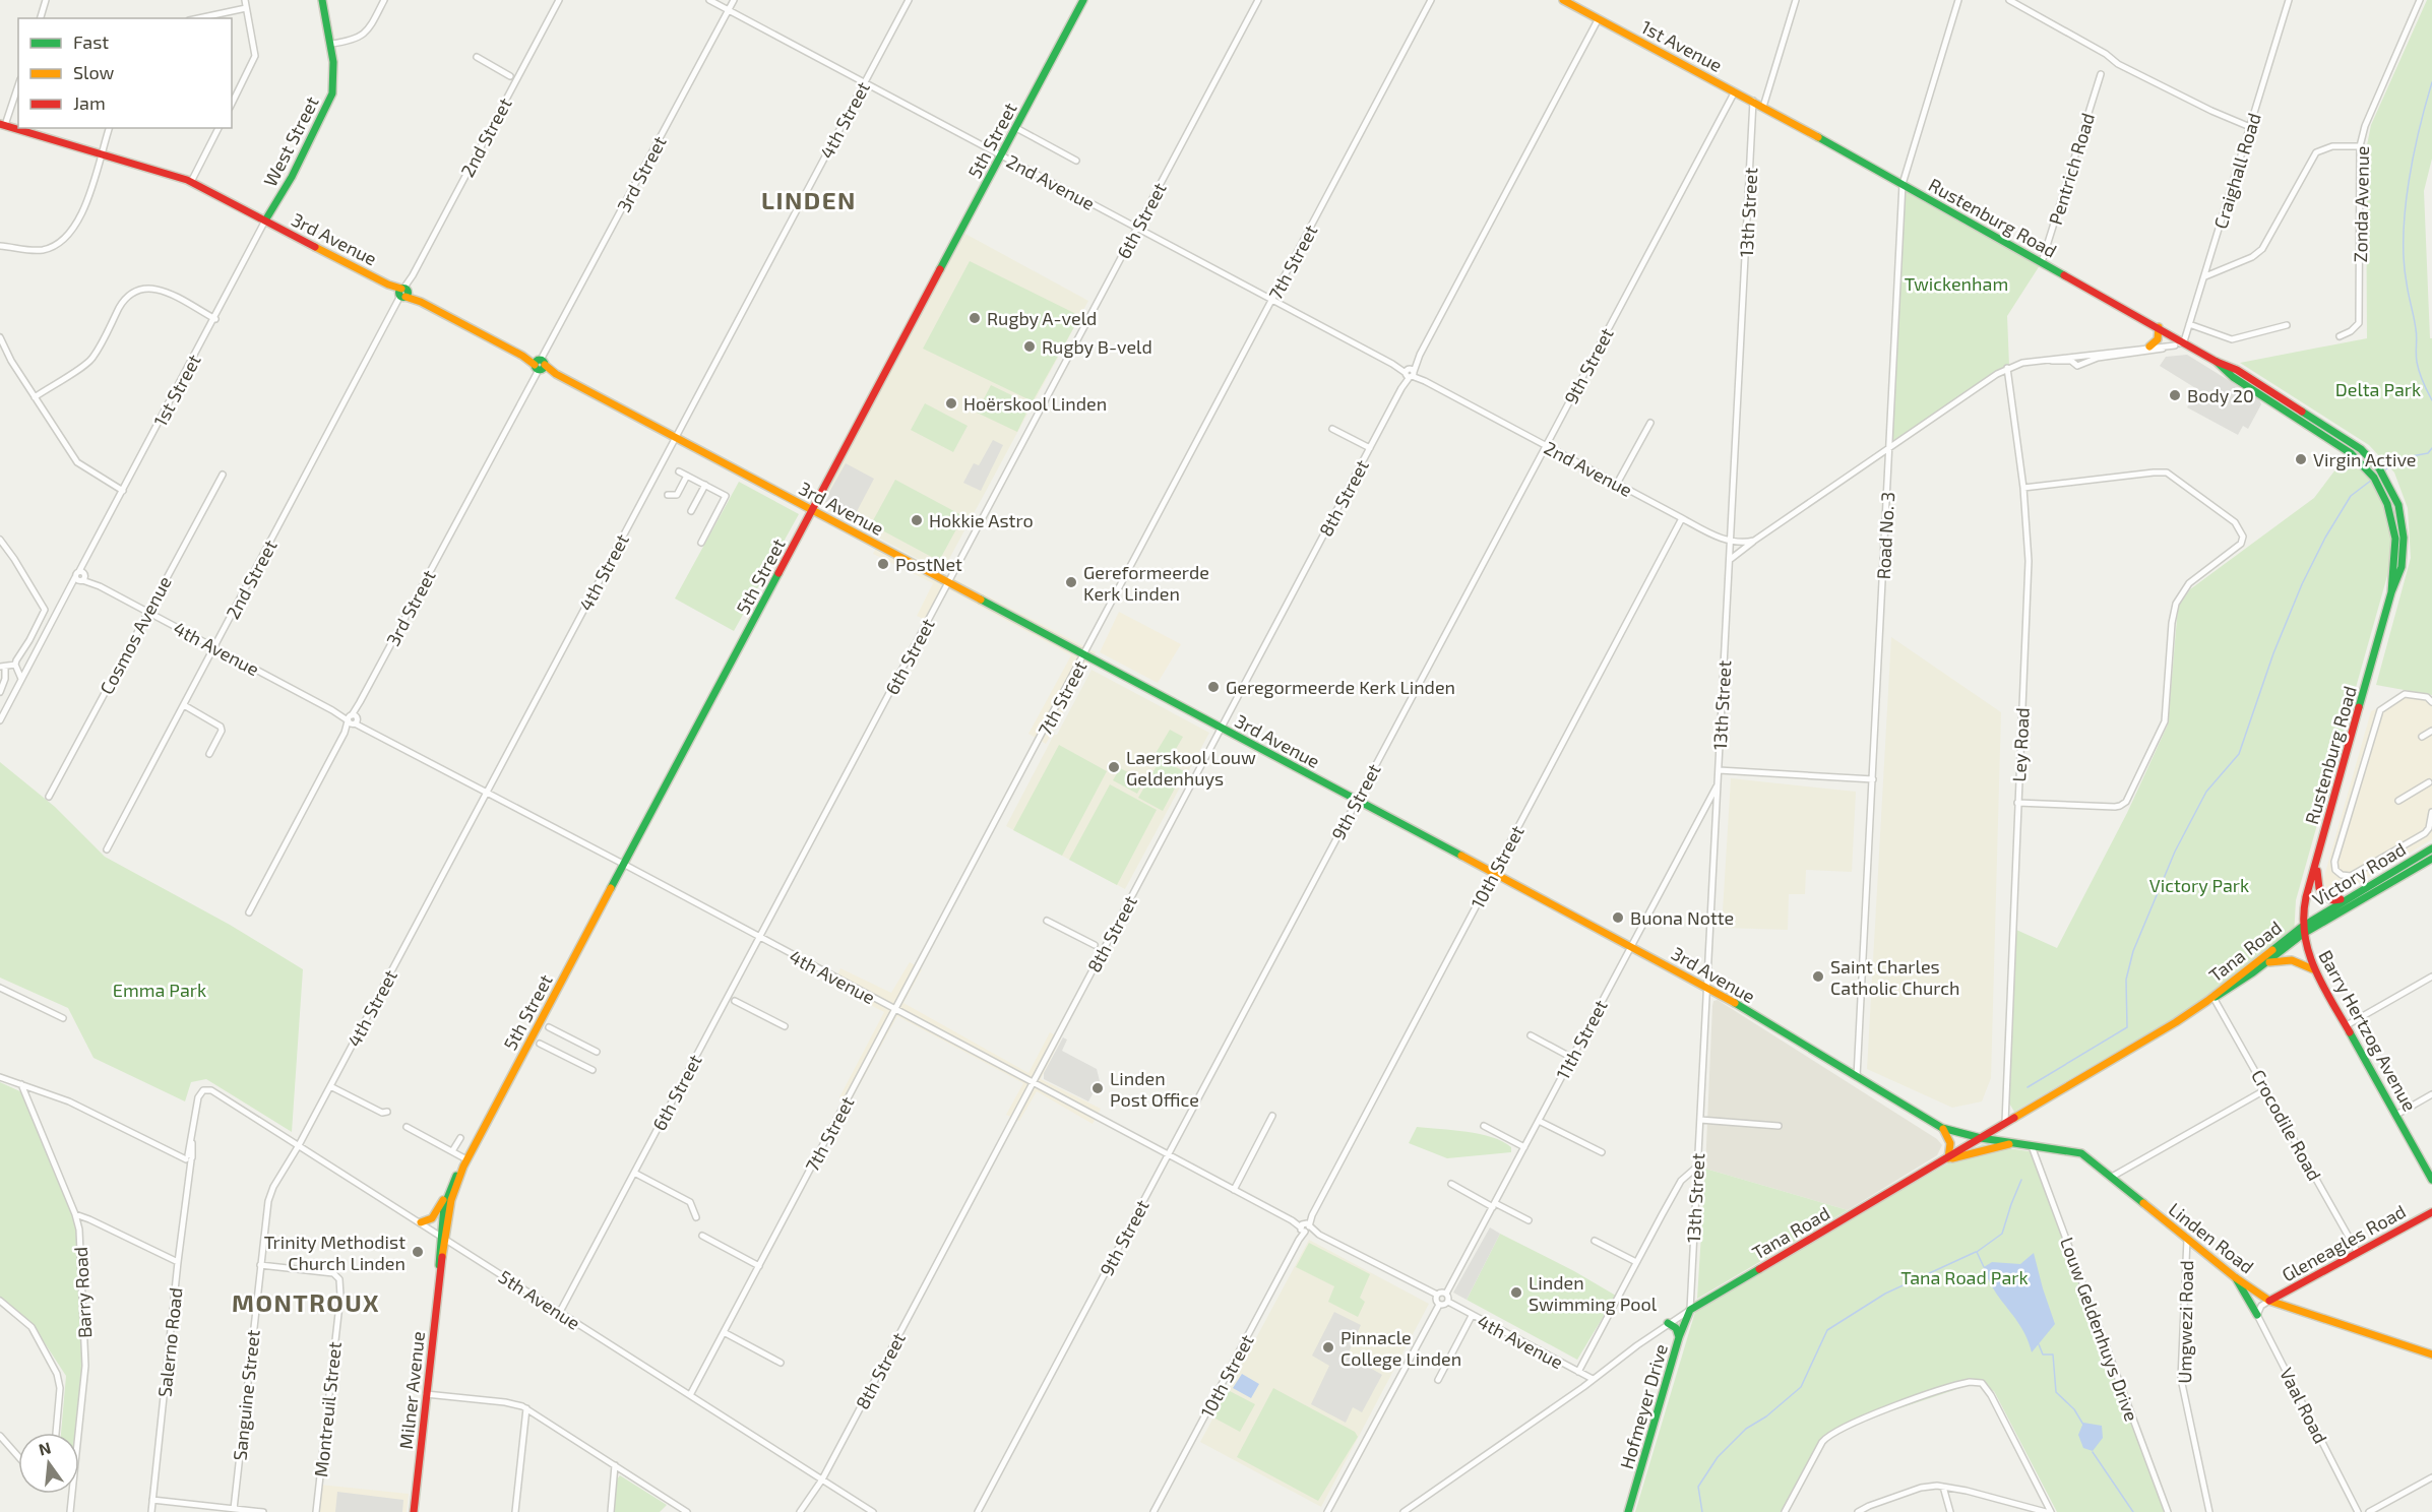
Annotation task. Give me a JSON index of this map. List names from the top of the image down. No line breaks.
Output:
{"streets":{"main road":["1st Avenue","5th Street","West Street","Rustenburg Road","3rd Avenue","Victory Road","Tana Road","Barry Hertzog Avenue","Linden Road","Gleneagles Road","Milner Avenue","Hofmeyer Drive"],"street":["4th Street","2nd Street","Pentrich Road","Craighall Road","3rd Street","2nd Avenue","Zonda Avenue","13th Street","6th Street","7th Street","9th Street","1st Street","8th Street","Road No. 3","Cosmos Avenue","4th Avenue","Ley Road","10th Street","11th Street","Crocodile Road","Barry Road","5th Avenue","Umgwezi Road","Louw Geldenhuys Drive","Salerno Road","Sanguine Street","Vaal Road","Montreuil Street"]},"crossings":[["1st Avenue","13th Street"],["1st Avenue","Rustenburg Road"],["1st Avenue","9th Street"],["1st Avenue","8th Street"],["4th Street","2nd Avenue"],["4th Street","3rd Avenue"],["4th Street","4th Avenue"],["4th Street","5th Avenue"],["4th Street","Sanguine Street"],["2nd Street","3rd Avenue"],["2nd Street","4th Avenue"],["5th Street","2nd Avenue"],["5th Street","3rd Avenue"],["5th Street","4th Avenue"],["5th Street","5th Avenue"],["5th Street","Milner Avenue"],["West Street","3rd Avenue"],["West Street","1st Street"],["Pentrich Road","Rustenburg Road"],["Craighall Road","Rustenburg Road"],["3rd Street","2nd Avenue"],["3rd Street","3rd Avenue"],["3rd Street","4th Avenue"],["2nd Avenue","13th Street"],["2nd Avenue","6th Street"],["2nd Avenue","7th Street"],["2nd Avenue","9th Street"],["2nd Avenue","8th Street"],["2nd Avenue","10th Street"],["13th Street","Rustenburg Road"],["13th Street","3rd Avenue"],["13th Street","Tana Road"],["13th Street","11th Street"],["13th Street","Hofmeyer Drive"],["Rustenburg Road","Road No. 3"],["Rustenburg Road","Victory Road"],["Rustenburg Road","Tana Road"],["Rustenburg Road","Barry Hertzog Avenue"],["6th Street","3rd Avenue"],["6th Street","4th Avenue"],["6th Street","5th Avenue"],["3rd Avenue","7th Street"],["3rd Avenue","9th Street"],["3rd Avenue","1st Street"],["3rd Avenue","8th Street"],["3rd Avenue","Road No. 3"],["3rd Avenue","10th Street"],["3rd Avenue","Tana Road"],["3rd Avenue","11th Street"],["3rd Avenue","Linden Road"],["7th Street","4th Avenue"],["7th Street","5th Avenue"],["9th Street","4th Avenue"],["1st Street","4th Avenue"],["8th Street","4th Avenue"],["8th Street","5th Avenue"],["Cosmos Avenue","4th Avenue"],["4th Avenue","10th Street"],["4th Avenue","Tana Road"],["4th Avenue","11th Street"],["Ley Road","Tana Road"],["Victory Road","Tana Road"],["Victory Road","Barry Hertzog Avenue"],["Tana Road","Barry Hertzog Avenue"],["Tana Road","Crocodile Road"],["Tana Road","Linden Road"],["Tana Road","Hofmeyer Drive"],["Crocodile Road","Gleneagles Road"],["Linden Road","Gleneagles Road"],["Linden Road","Umgwezi Road"],["Linden Road","Louw Geldenhuys Drive"],["5th Avenue","Salerno Road"],["5th Avenue","Milner Avenue"],["5th Avenue","Sanguine Street"],["Sanguine Street","Montreuil Street"]],"districts":["LINDEN","MONTROUX"],"parks":["Twickenham","Delta Park","Victory Park","Emma Park","Tana Road Park"],"places":["Rugby A-veld","Rugby B-veld","Body 20","Hoërskool Linden","Virgin Active","Hokkie Astro","PostNet","Gereformeerde Kerk Linden","Geregormeerde Kerk Linden","Laerskool Louw Geldenhuys","Buona Notte","Saint Charles Catholic Church","Linden Post Office","Trinity Methodist Church Linden","Linden Swimming Pool","Pinnacle College Linden"],"legend":["Fast","Slow","Jam"],"north":"top"}
